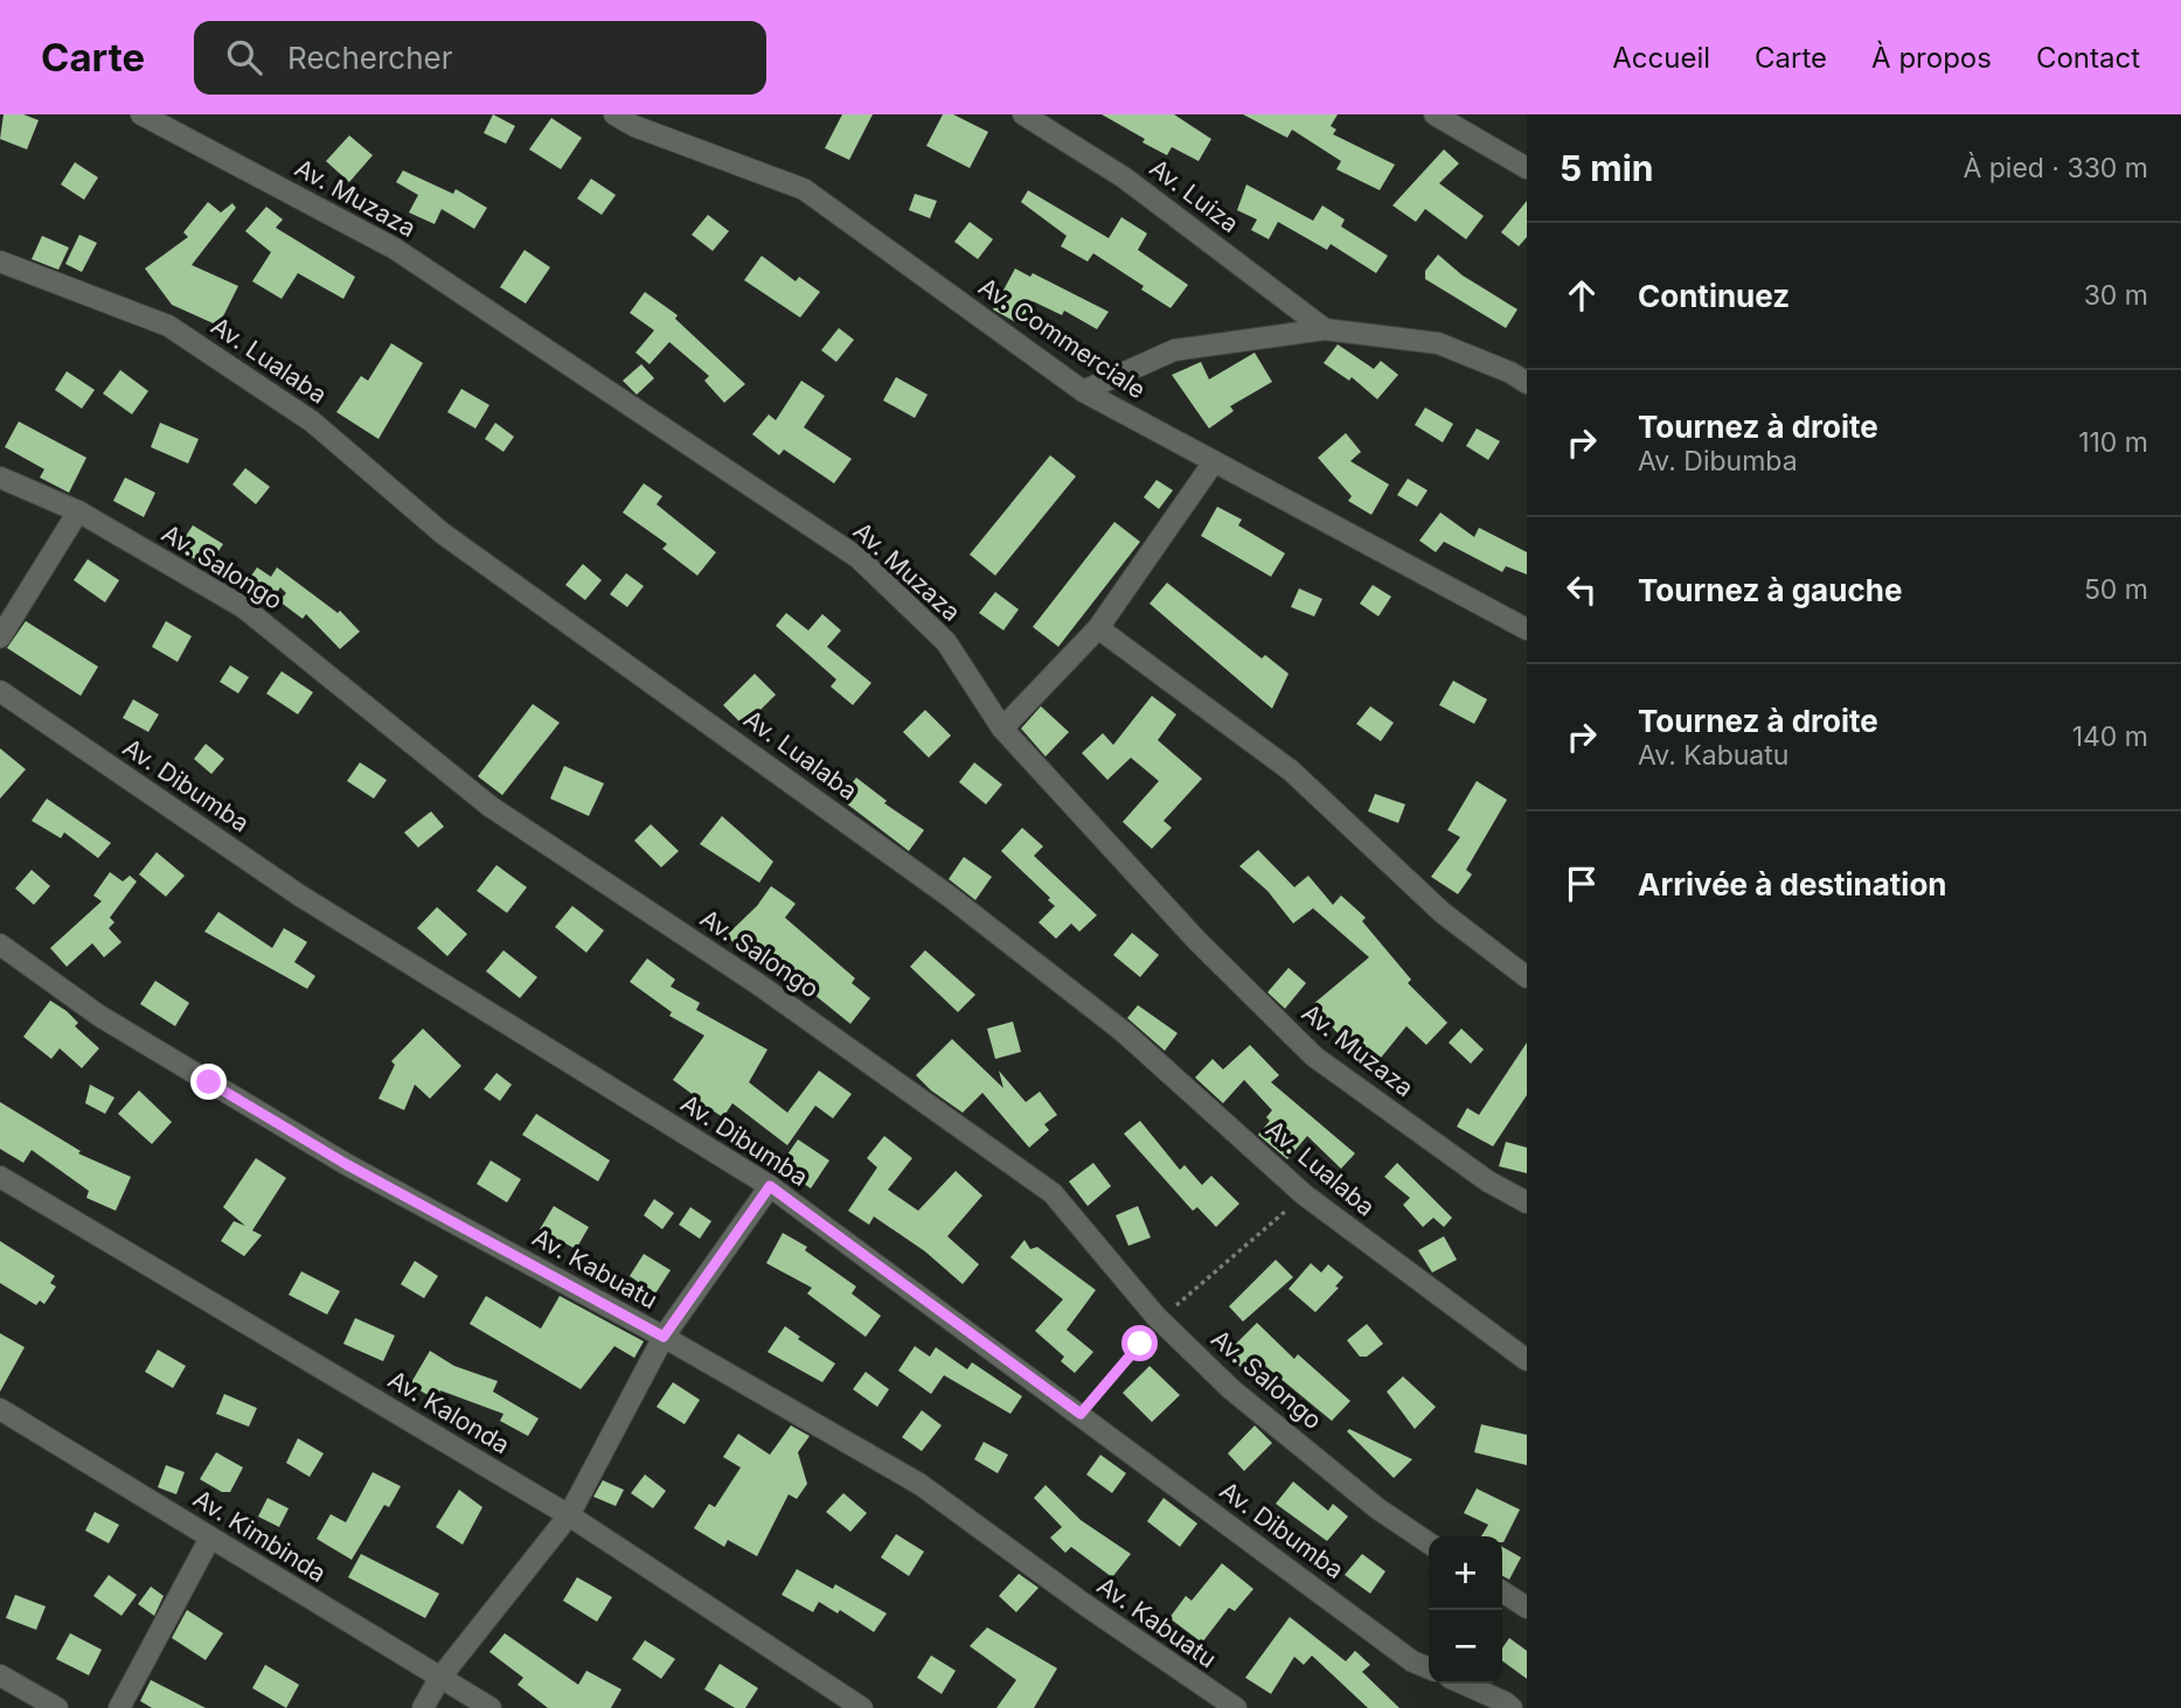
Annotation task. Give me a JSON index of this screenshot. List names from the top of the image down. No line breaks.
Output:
{"streets":{"street":["Av. Luiza","Av. Muzaza","Av. Commerciale","Av. Lualaba","Av. Salongo","Av. Dibumba","Av. Kabuatu","Av. Kalonda","Av. Kimbinda"]},"page":{"header":"Carte","search":"Rechercher","nav":["Accueil","Carte","À propos","Contact"],"heading":["5 min","À pied · 330 m"],"list":[["Continuez","30 m"],["Tournez à droite","Av. Dibumba","110 m"],["Tournez à gauche","50 m"],["Tournez à droite","Av. Kabuatu","140 m"],"Arrivée à destination"],"map_buttons":["+","−"]}}
